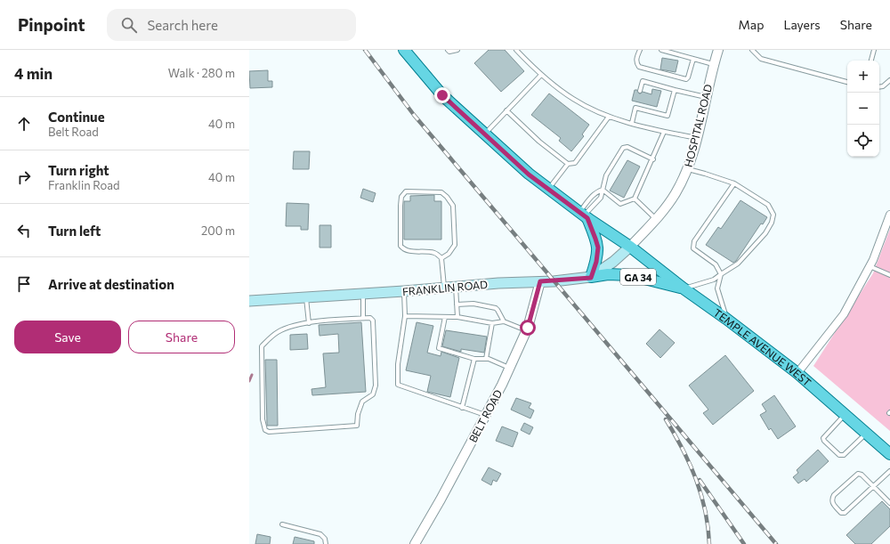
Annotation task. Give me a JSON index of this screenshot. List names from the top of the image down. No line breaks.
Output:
{"streets":{"main road":["GA 34","FRANKLIN ROAD","TEMPLE AVENUE WEST"],"street":["HOSPITAL ROAD","BELT ROAD"]},"crossings":[["HOSPITAL ROAD","GA 34"],["HOSPITAL ROAD","TEMPLE AVENUE WEST"],["GA 34","FRANKLIN ROAD"],["GA 34","TEMPLE AVENUE WEST"],["FRANKLIN ROAD","BELT ROAD"]],"page":{"header":"Pinpoint","search":"Search here","nav":["Map","Layers","Share"],"heading":["4 min","Walk · 280 m"],"map_buttons":["+","−"],"list":[["Continue","Belt Road","40 m"],["Turn right","Franklin Road","40 m"],["Turn left","200 m"],"Arrive at destination"],"buttons":["Save","Share"]}}
